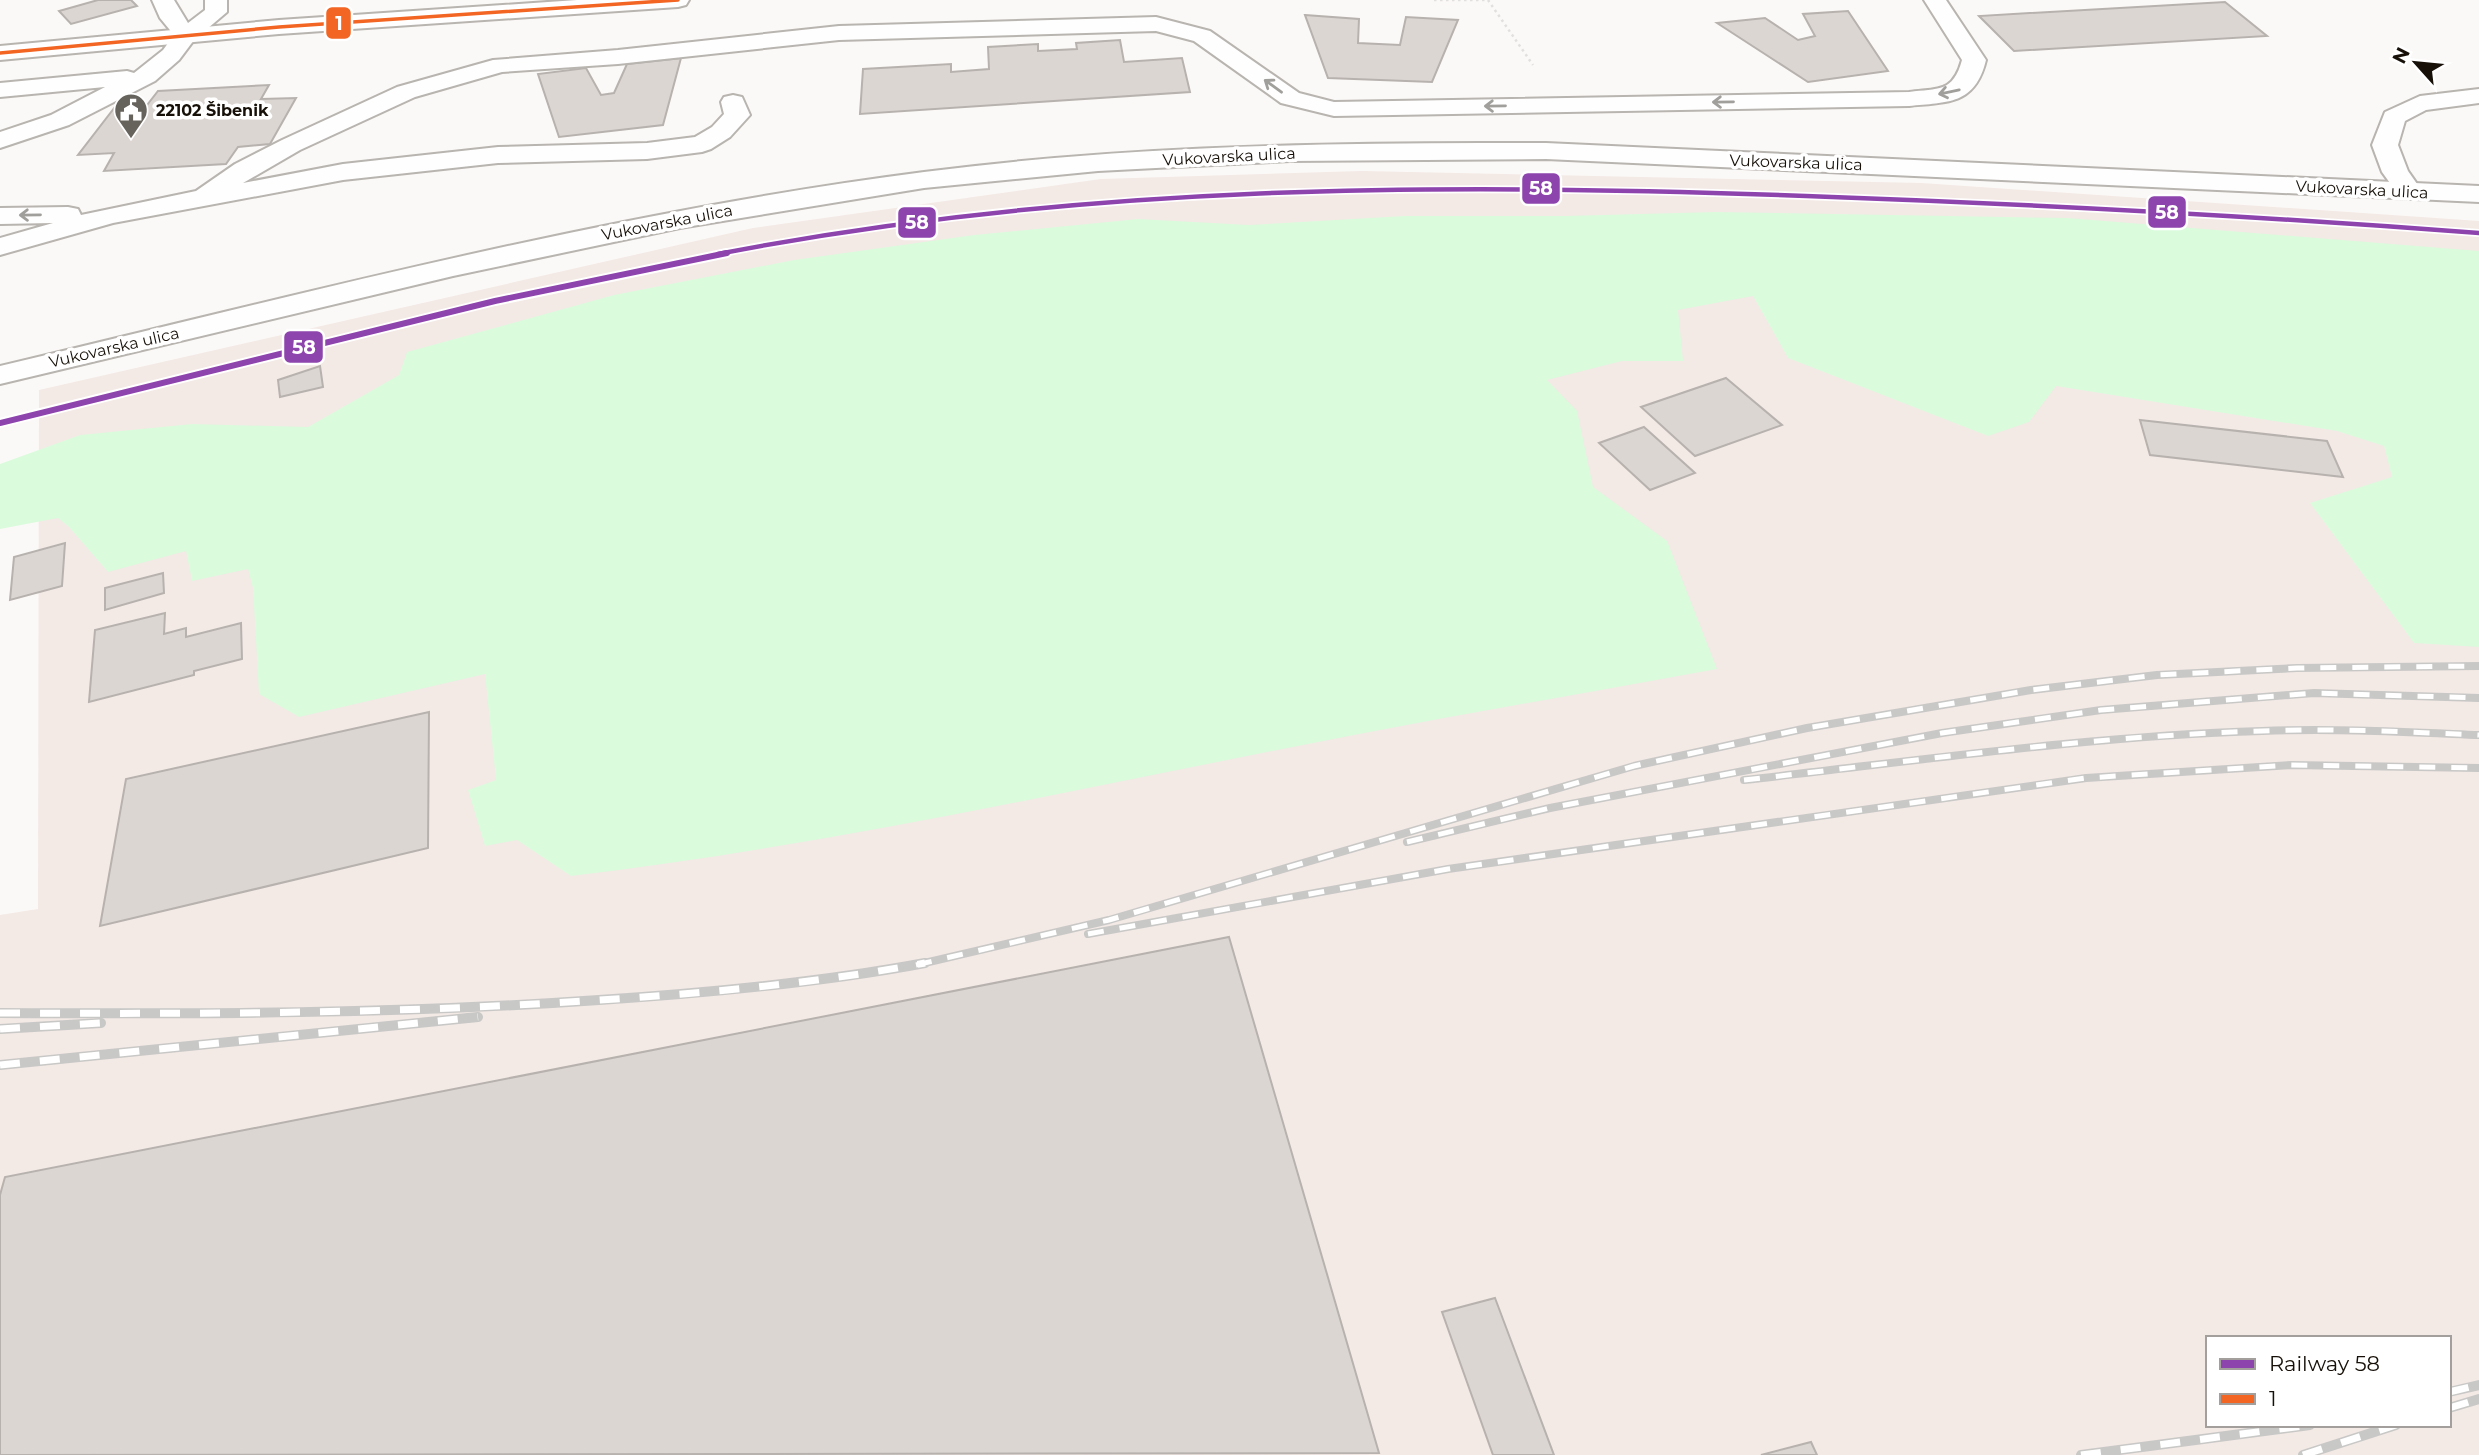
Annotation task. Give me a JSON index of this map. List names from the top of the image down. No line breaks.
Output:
{"streets":{"main road":["Vukovarska ulica"]},"places":{"public building":["22102 Šibenik"]},"lines":["transit line 1","rail line 58"],"legend":["Railway 58","1"],"north":"top left"}
